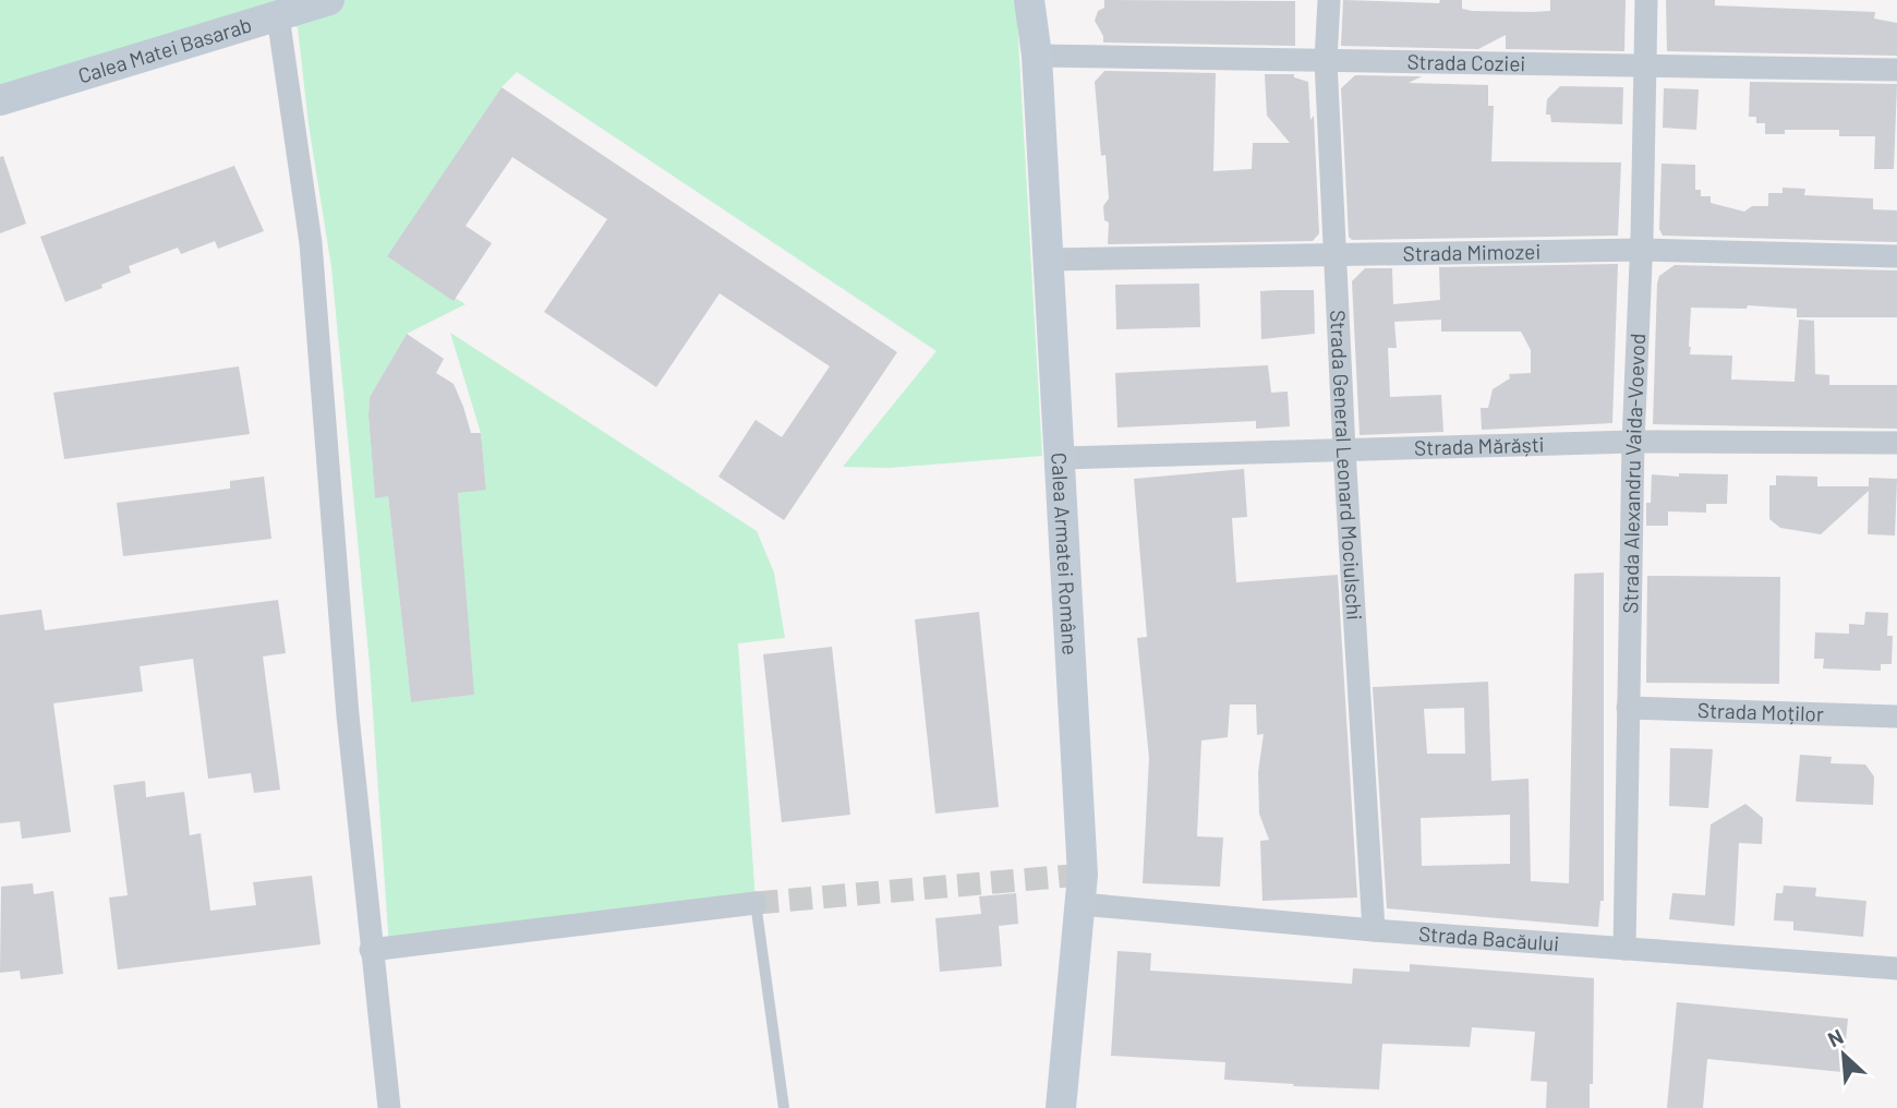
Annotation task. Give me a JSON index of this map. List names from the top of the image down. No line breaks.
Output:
{"streets":{"street":["Calea Matei Basarab","Strada Coziei","Strada Mimozei","Strada Mărăști","Strada General Leonard Mociulschi","Strada Alexandru Vaida-Voevod","Calea Armatei Române","Strada Moților","Strada Bacăului"]},"crossings":[["Strada Coziei","Strada General Leonard Mociulschi"],["Strada Coziei","Strada Alexandru Vaida-Voevod"],["Strada Coziei","Calea Armatei Române"],["Strada Mimozei","Strada General Leonard Mociulschi"],["Strada Mimozei","Strada Alexandru Vaida-Voevod"],["Strada Mimozei","Calea Armatei Române"],["Strada Mărăști","Strada General Leonard Mociulschi"],["Strada Mărăști","Strada Alexandru Vaida-Voevod"],["Strada Mărăști","Calea Armatei Române"],["Strada General Leonard Mociulschi","Strada Bacăului"],["Strada Alexandru Vaida-Voevod","Strada Moților"],["Strada Alexandru Vaida-Voevod","Strada Bacăului"],["Calea Armatei Române","Strada Bacăului"]],"north":"top left"}
